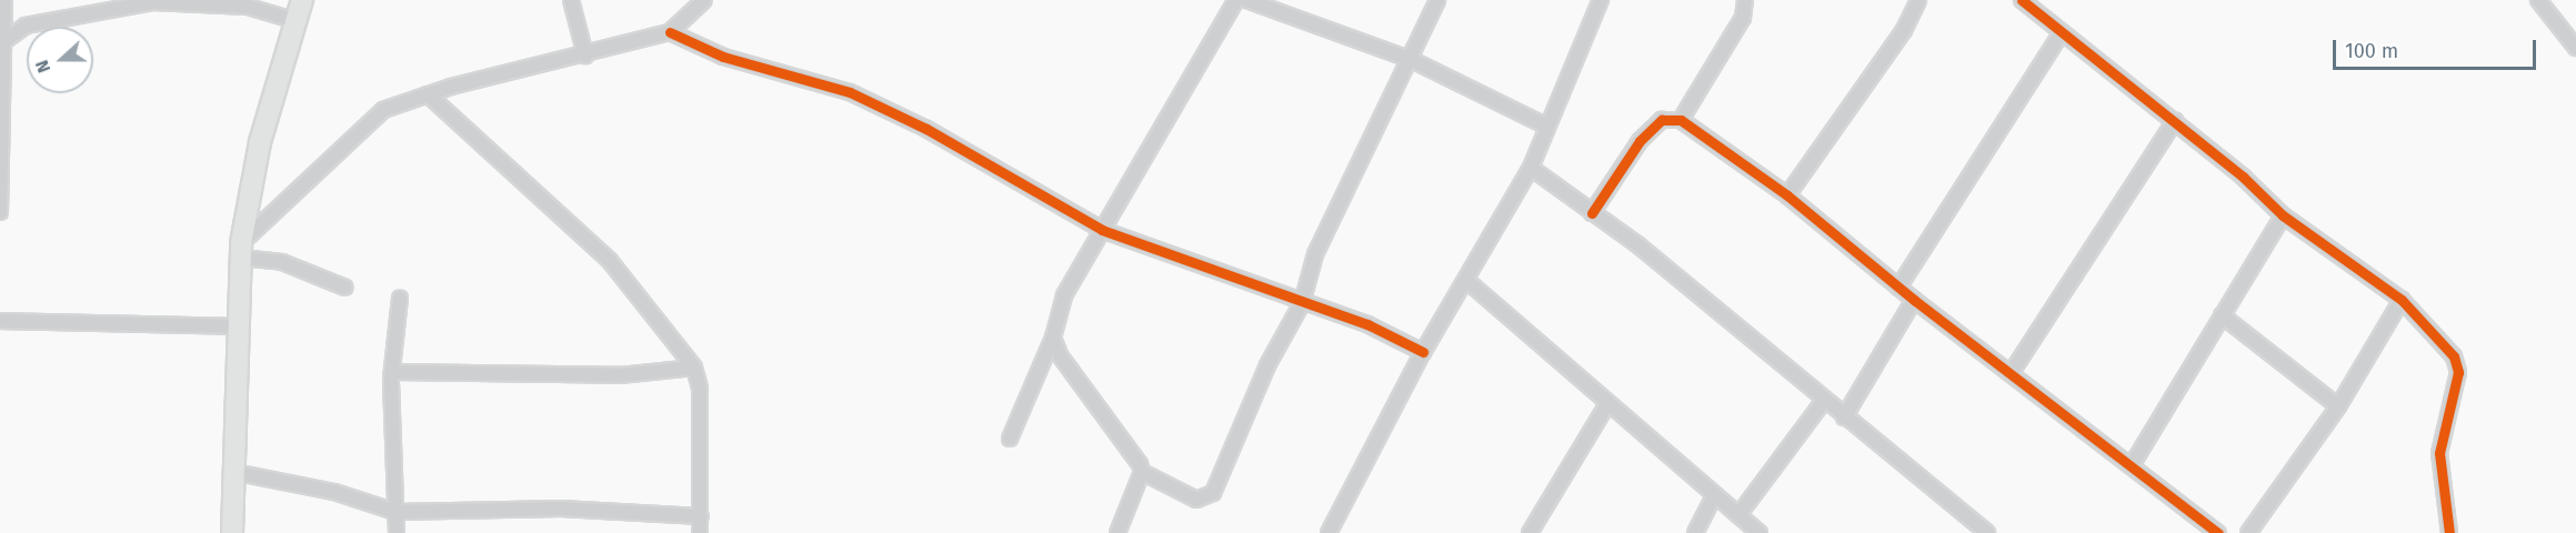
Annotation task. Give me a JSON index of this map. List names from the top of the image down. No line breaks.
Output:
{"scale_bar":"100 m","north":"left"}
